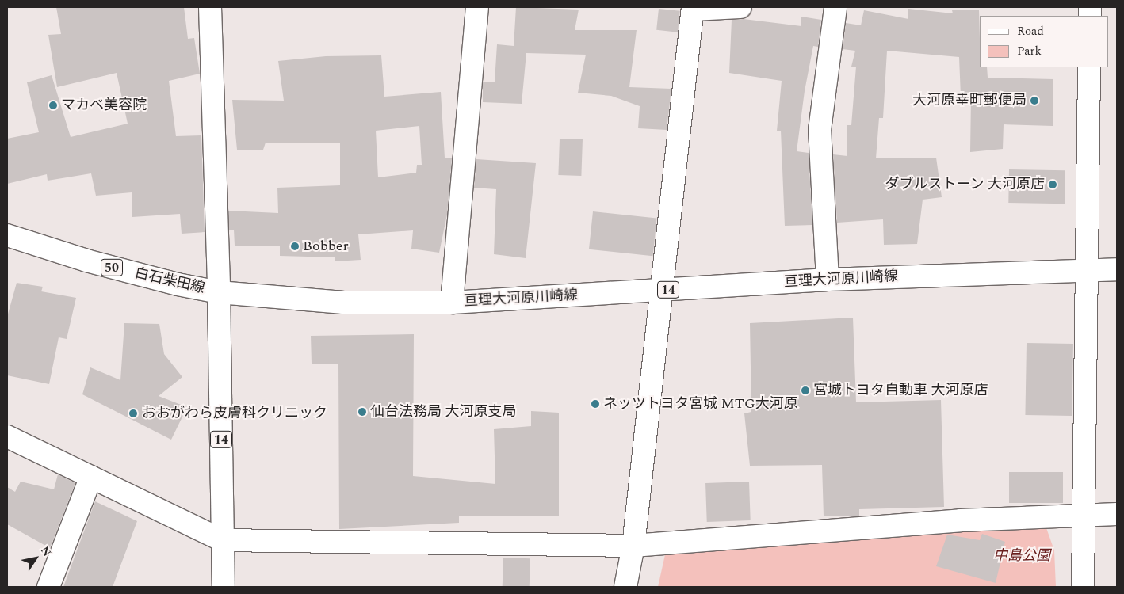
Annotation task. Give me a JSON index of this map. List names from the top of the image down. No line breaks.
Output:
{"streets":{"street":["50","亘理大河原川崎線","白石柴田線","14"]},"crossings":[["亘理大河原川崎線","白石柴田線"],["亘理大河原川崎線","14"],["白石柴田線","14"]],"parks":["中島公園"],"places":["大河原幸町郵便局","マカベ美容院","ダブルストーン 大河原店","Bobber","宮城トヨタ自動車 大河原店","ネッツトヨタ宮城 MTG大河原","仙台法務局 大河原支局","おおがわら皮膚科クリニック"],"legend":["Road","Park"],"north":"top right"}
